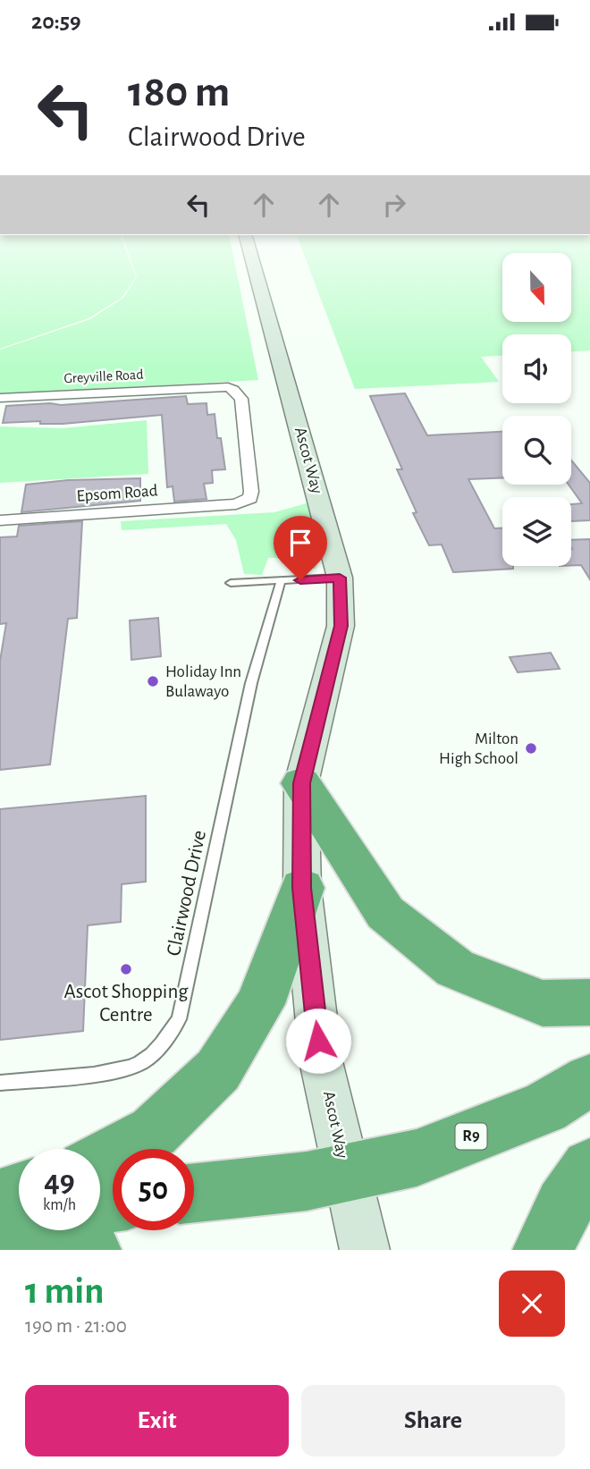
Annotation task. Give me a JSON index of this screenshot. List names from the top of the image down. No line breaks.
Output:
{"streets":{"highway":["R9"],"main road":["Ascot Way"],"street":["Greyville Road","Epsom Road"],"lane":["Clairwood Drive"]},"crossings":[["Greyville Road","Epsom Road"],["Ascot Way","R9"]],"places":["Holiday Inn Bulawayo","Milton High School","Ascot Shopping Centre"],"north":"bottom","page":{"status":"20:59","turn":["180 m","Clairwood Drive"],"speed":"49 km/h","limit":"50","heading":["1 min","190 m · 21:00"],"buttons":["Exit","Share"]}}
